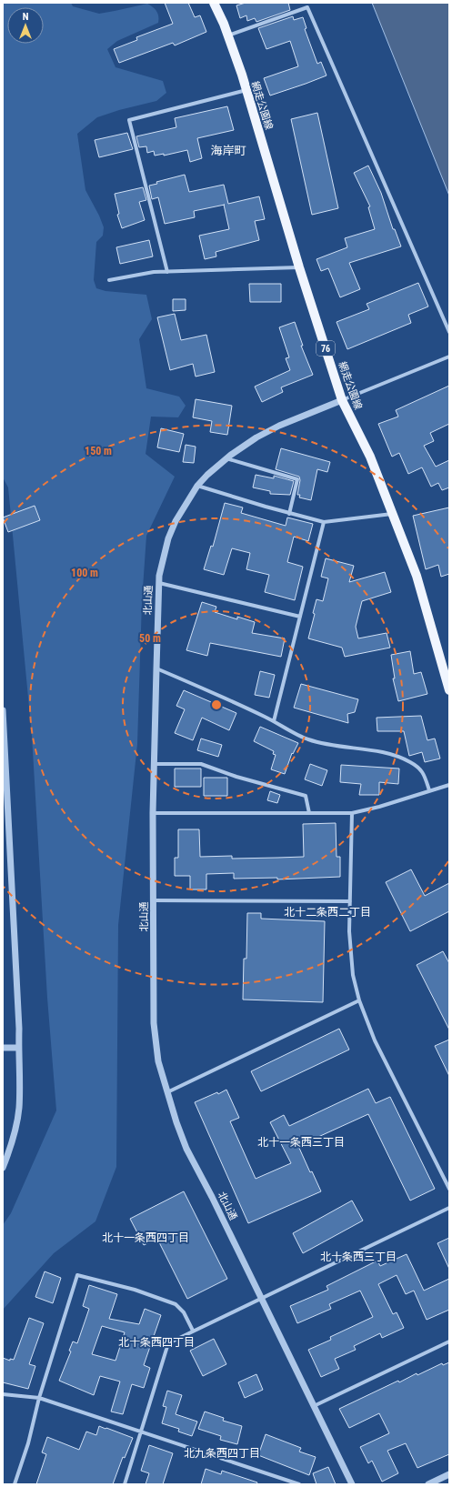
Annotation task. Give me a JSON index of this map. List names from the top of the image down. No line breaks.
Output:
{"streets":{"main road":["網走公園線","76"],"street":["北山通"]},"crossings":[["網走公園線","北山通"]],"districts":["海岸町","北十二条西二丁目","北十一条西三丁目","北十一条西四丁目","北十条西三丁目","北十条西四丁目","北九条西四丁目"],"north":"top","rings":["150 m","100 m","50 m"]}
